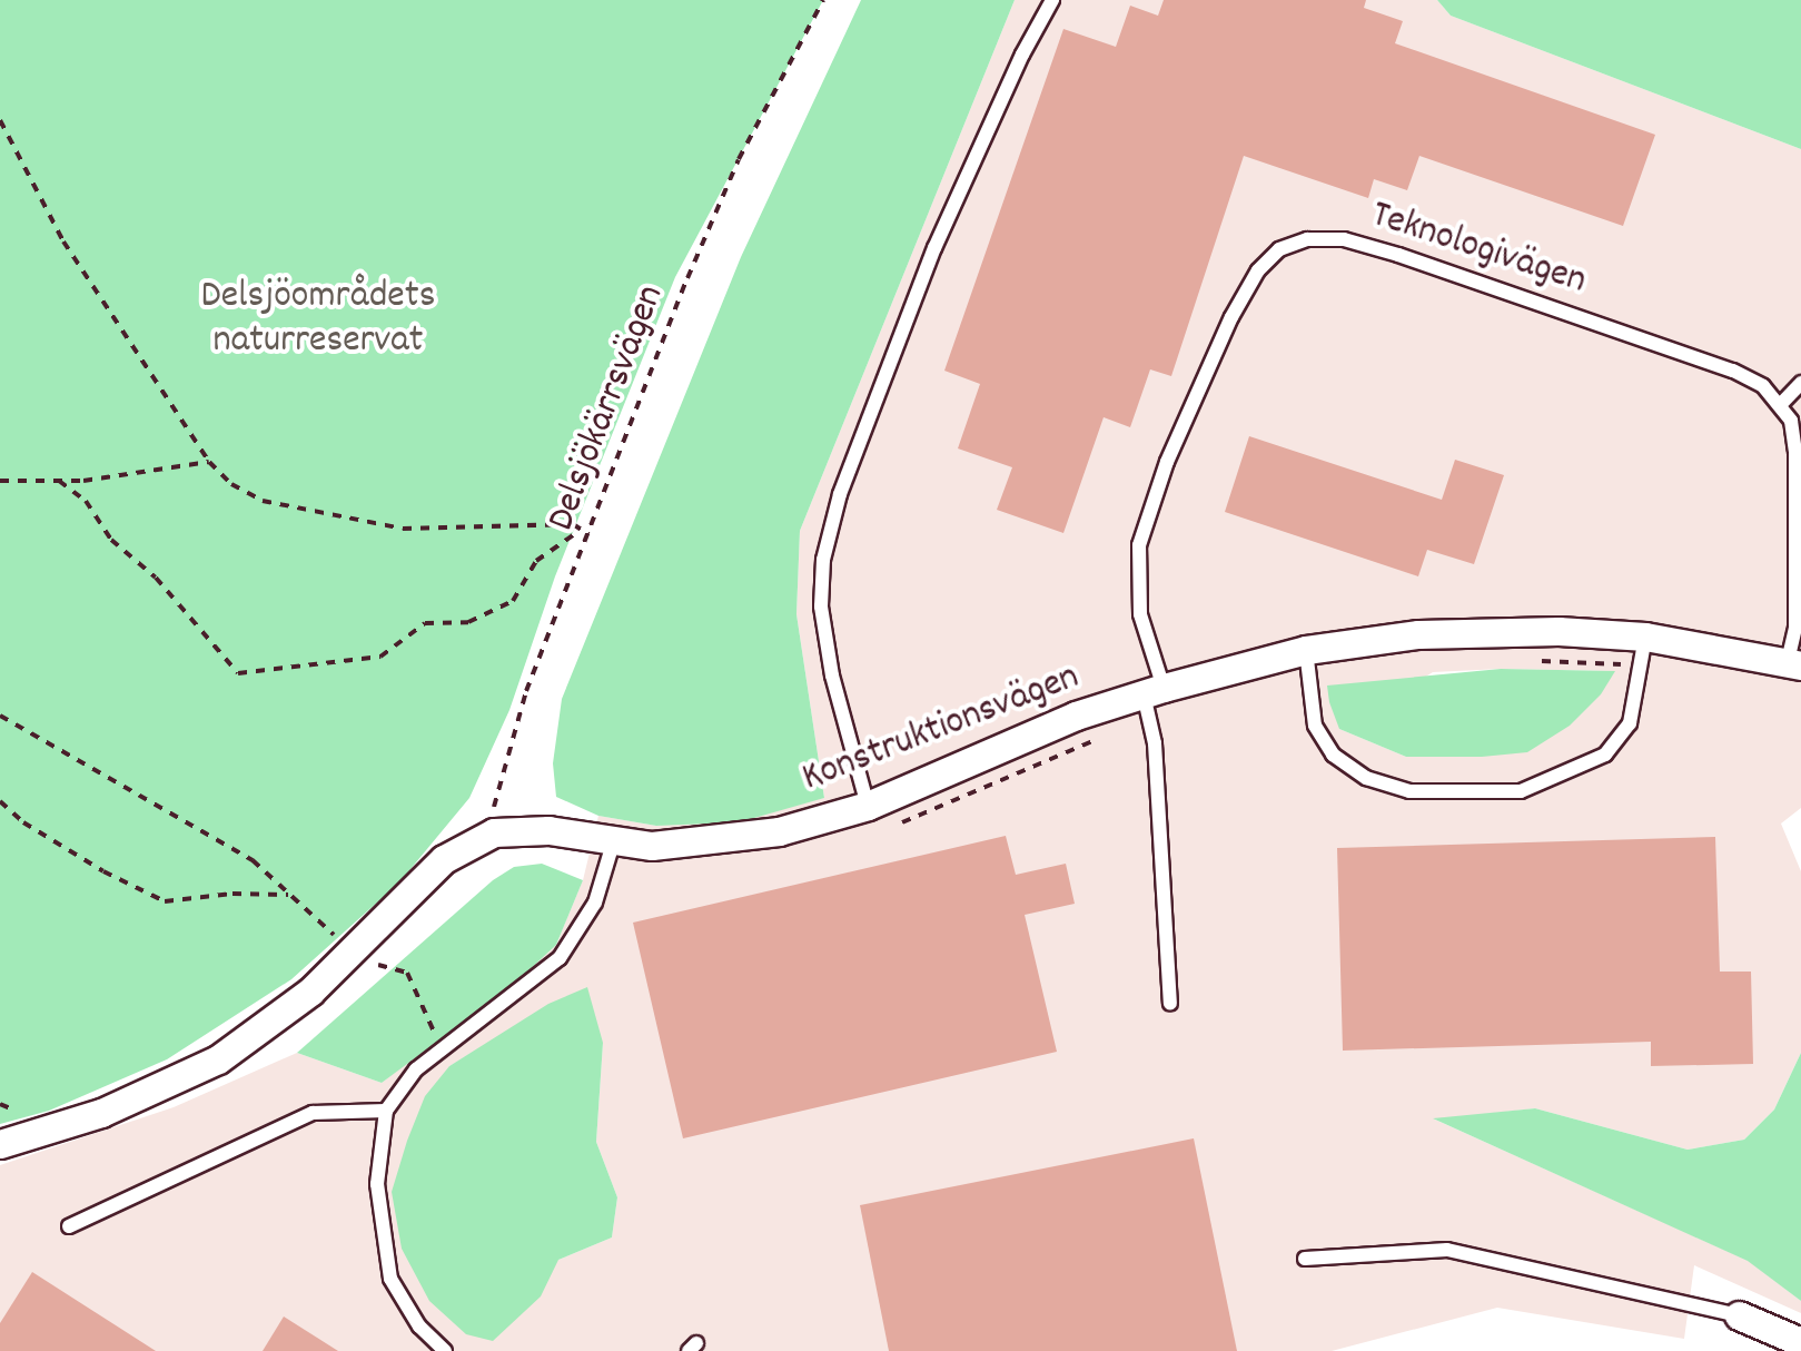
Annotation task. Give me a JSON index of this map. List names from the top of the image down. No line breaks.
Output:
{"streets":{"street":["Konstruktionsvägen"],"lane":["Teknologivägen"],"path":["Delsjökärrsvägen"]},"crossings":[["Teknologivägen","Konstruktionsvägen"],["Delsjökärrsvägen","Konstruktionsvägen"]],"parks":["Delsjöområdets naturreservat"]}
